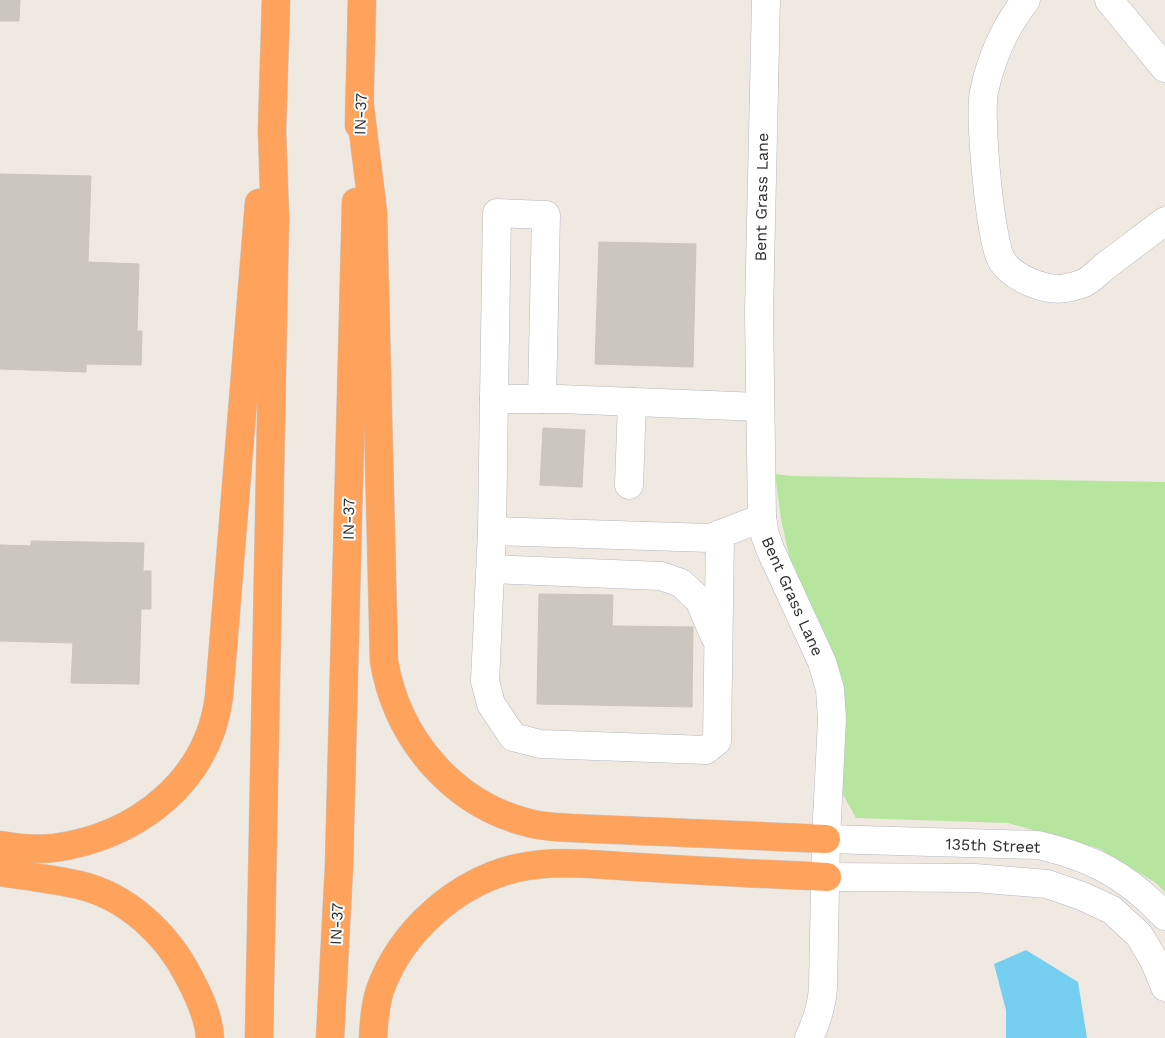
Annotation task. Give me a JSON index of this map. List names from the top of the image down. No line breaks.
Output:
{"streets":{"highway":["IN-37"],"street":["Bent Grass Lane","135th Street"]},"crossings":[["Bent Grass Lane","135th Street"]]}
